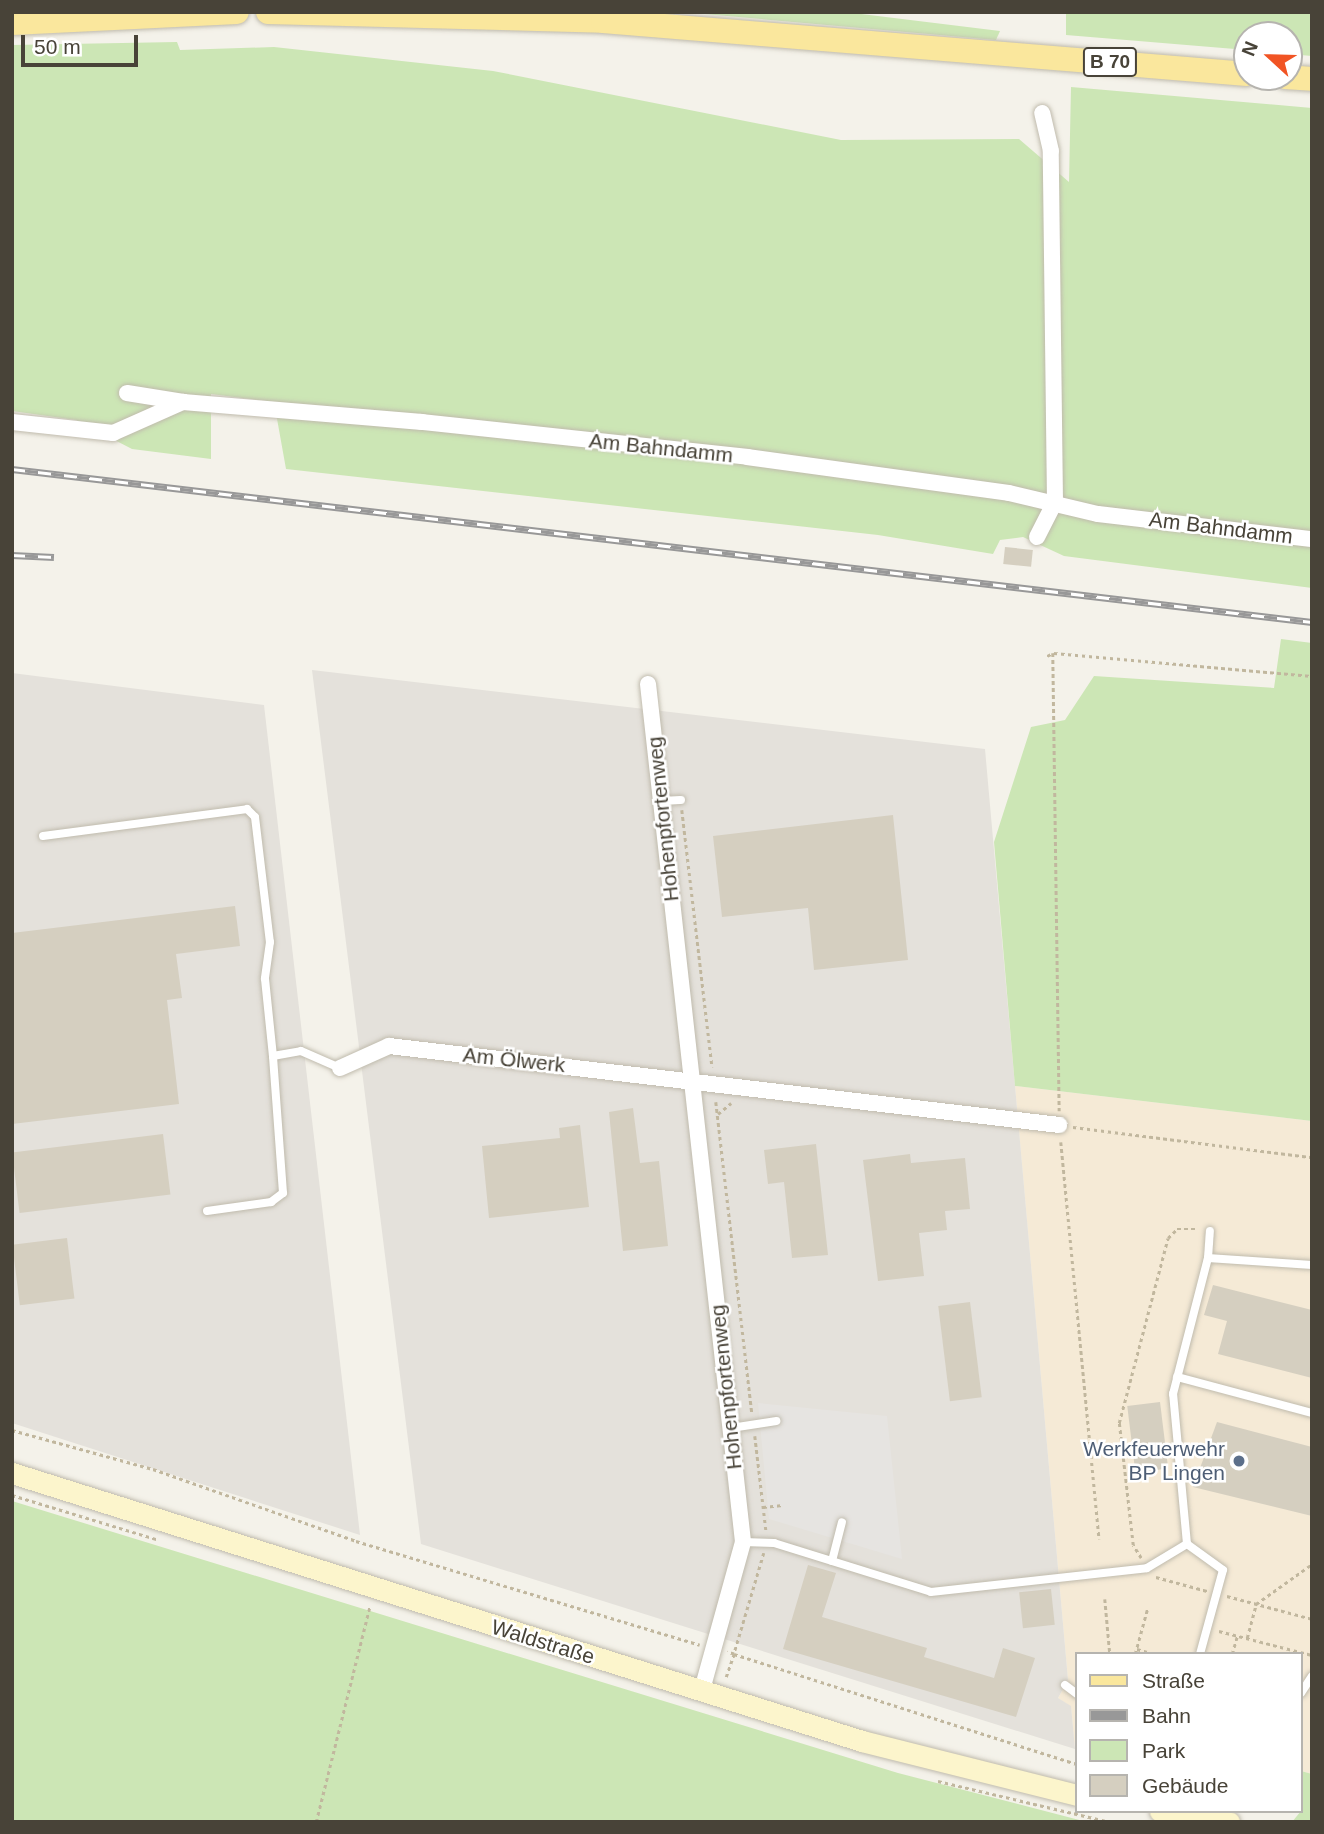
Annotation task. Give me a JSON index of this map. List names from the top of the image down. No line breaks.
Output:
{"streets":{"main road":["B 70"],"street":["Am Bahndamm","Hohenpfortenweg","Am Ölwerk","Waldstraße"]},"crossings":[["Hohenpfortenweg","Am Ölwerk"],["Hohenpfortenweg","Waldstraße"]],"places":["Werkfeuerwehr BP Lingen"],"legend":["Straße","Bahn","Park","Gebäude"],"scale_bar":"50 m","north":"left"}
